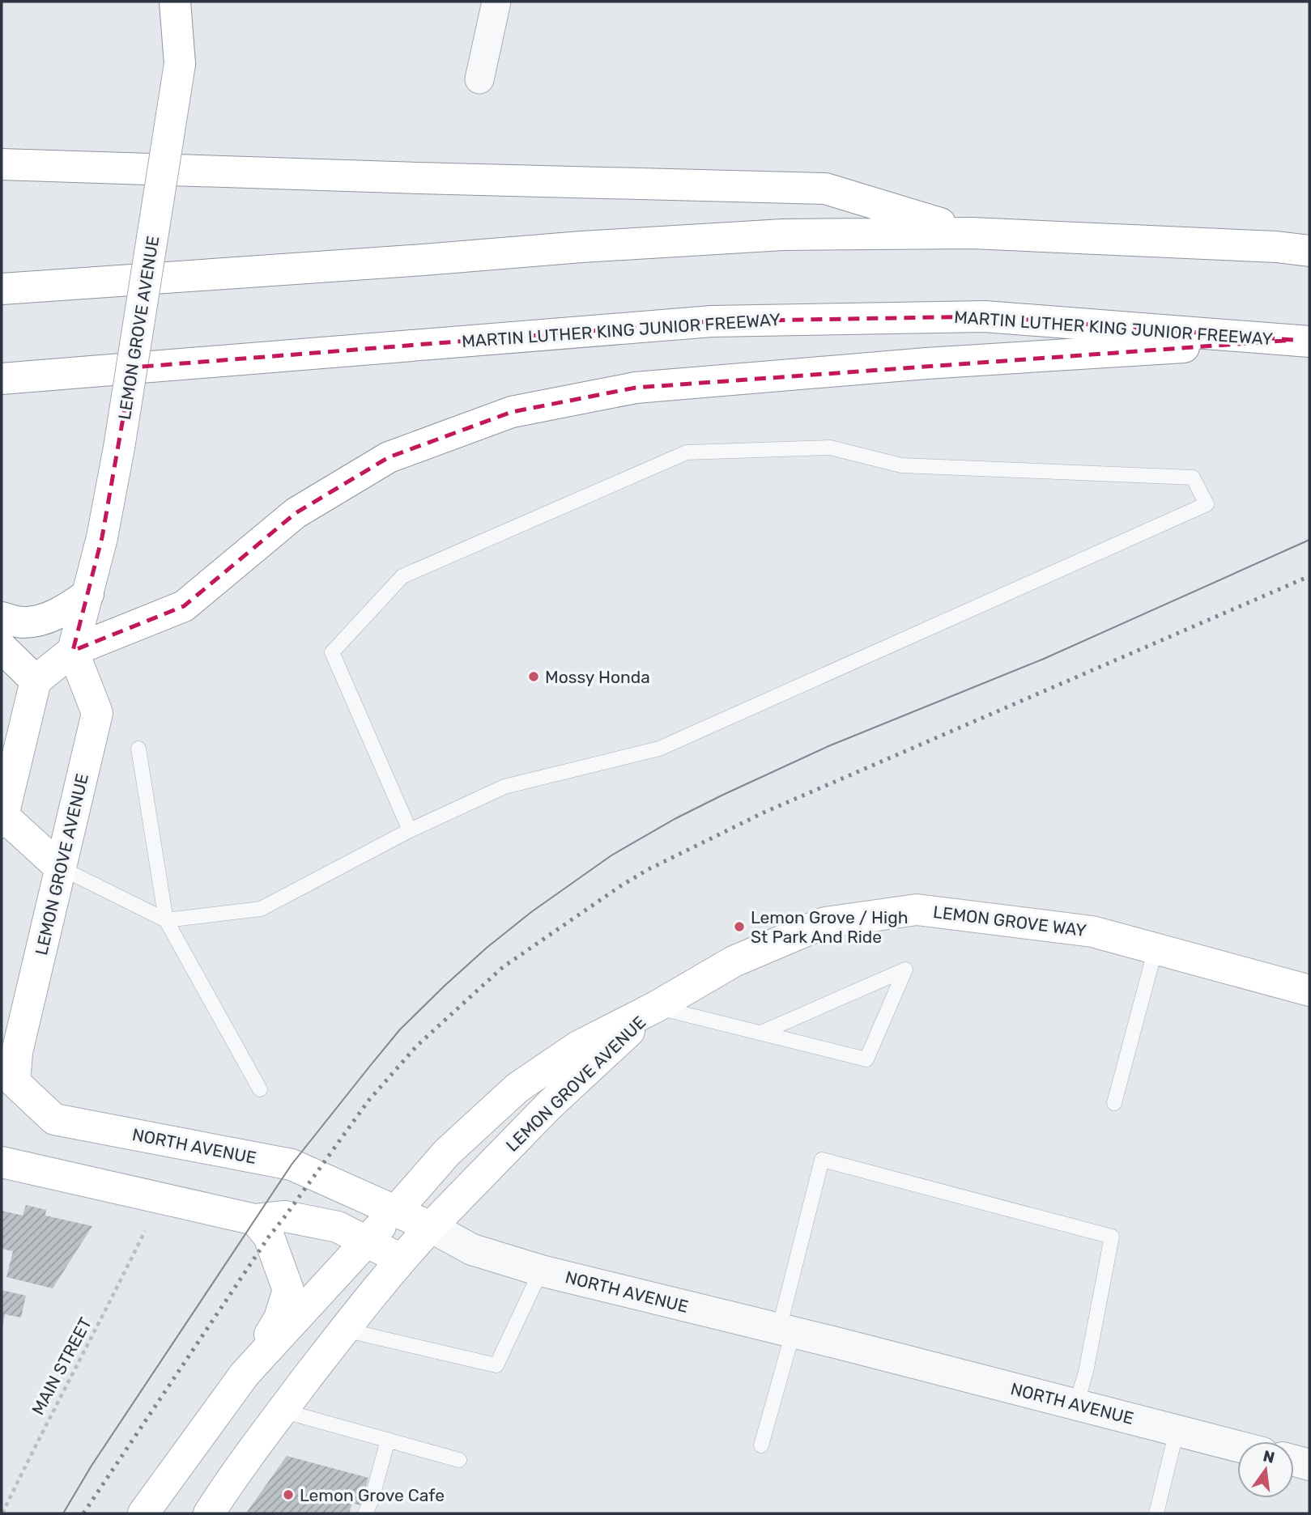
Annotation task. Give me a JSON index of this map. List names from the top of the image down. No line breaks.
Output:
{"streets":{"main road":["LEMON GROVE AVENUE","MARTIN LUTHER KING JUNIOR FREEWAY","LEMON GROVE WAY","NORTH AVENUE"],"path":["MAIN STREET"]},"crossings":[["LEMON GROVE AVENUE","LEMON GROVE WAY"],["LEMON GROVE AVENUE","NORTH AVENUE"]],"places":["Mossy Honda","Lemon Grove / High St Park And Ride","Lemon Grove Cafe"],"north":"top"}
